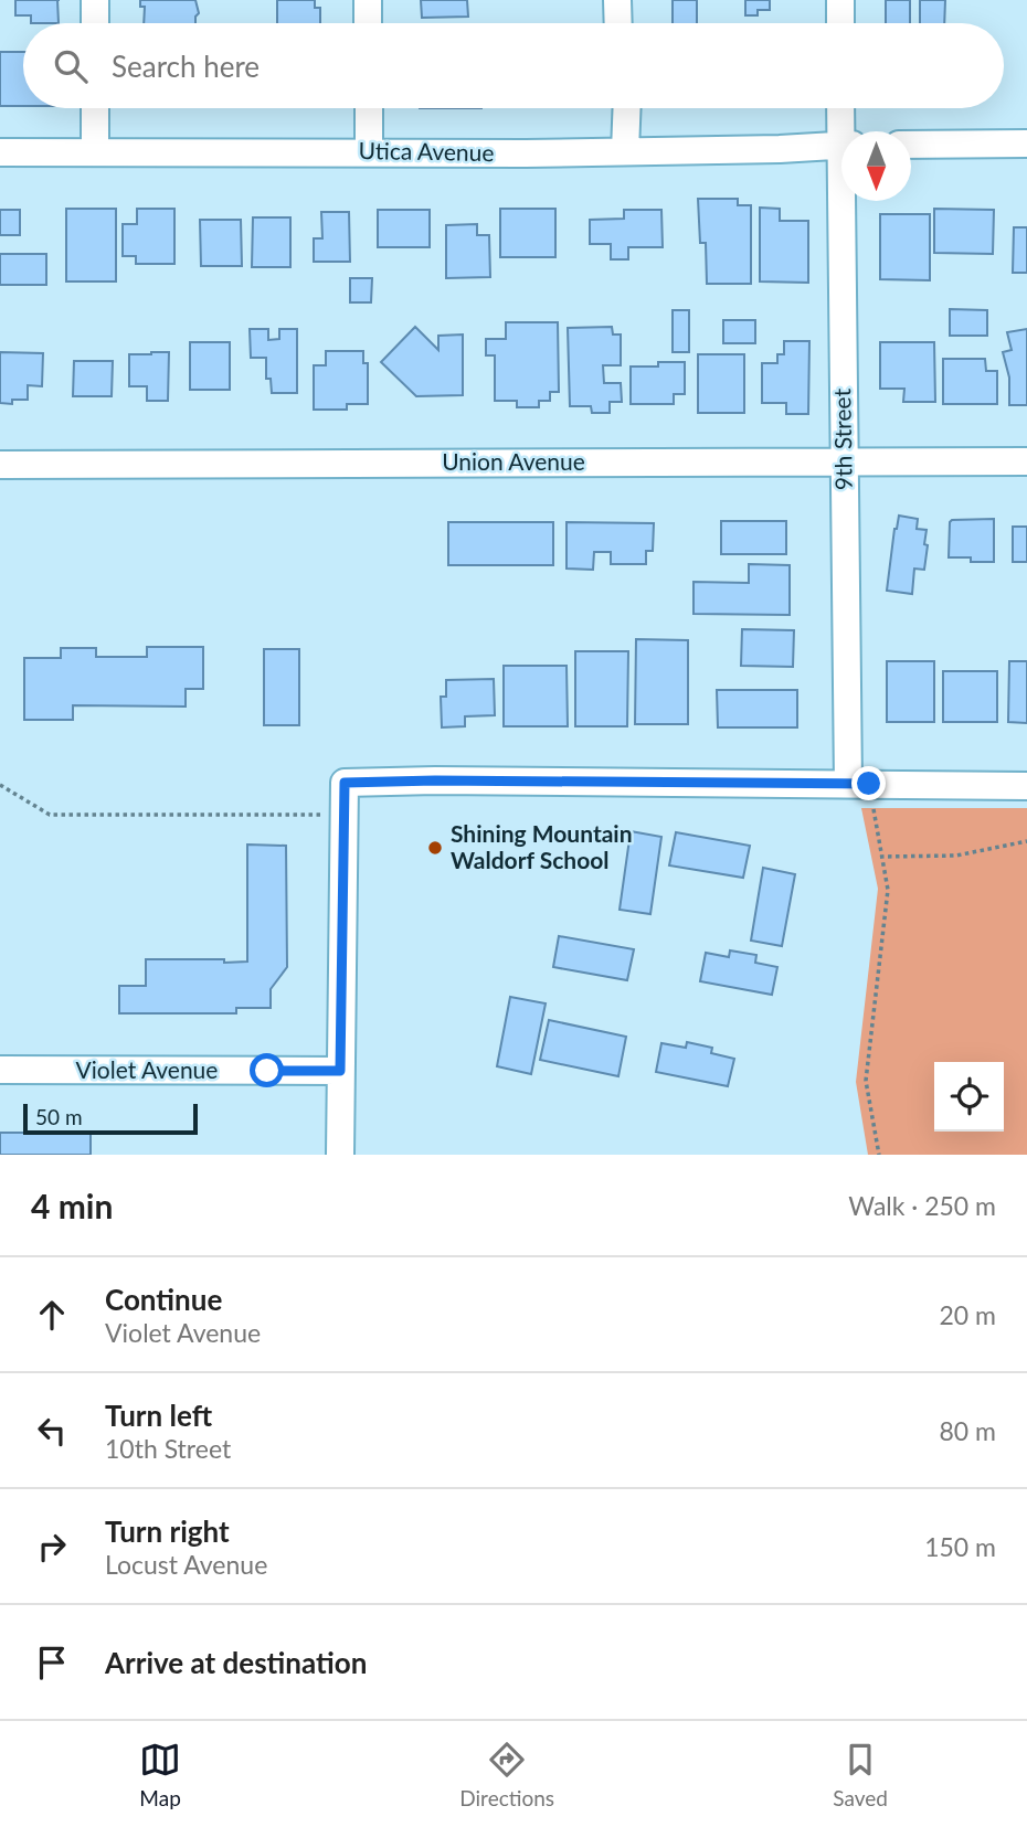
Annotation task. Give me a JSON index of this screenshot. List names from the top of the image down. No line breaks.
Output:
{"streets":{"street":["Utica Avenue","9th Street","Union Avenue","Violet Avenue"]},"crossings":[["9th Street","Union Avenue"]],"places":["Shining Mountain Waldorf School"],"scale_bar":"50 m","north":"bottom","page":{"search":"Search here","scale":"50 m","heading":["4 min","Walk · 250 m"],"list":[["Continue","Violet Avenue","20 m"],["Turn left","10th Street","80 m"],["Turn right","Locust Avenue","150 m"],"Arrive at destination"],"nav":["Map","Directions","Saved"]}}
